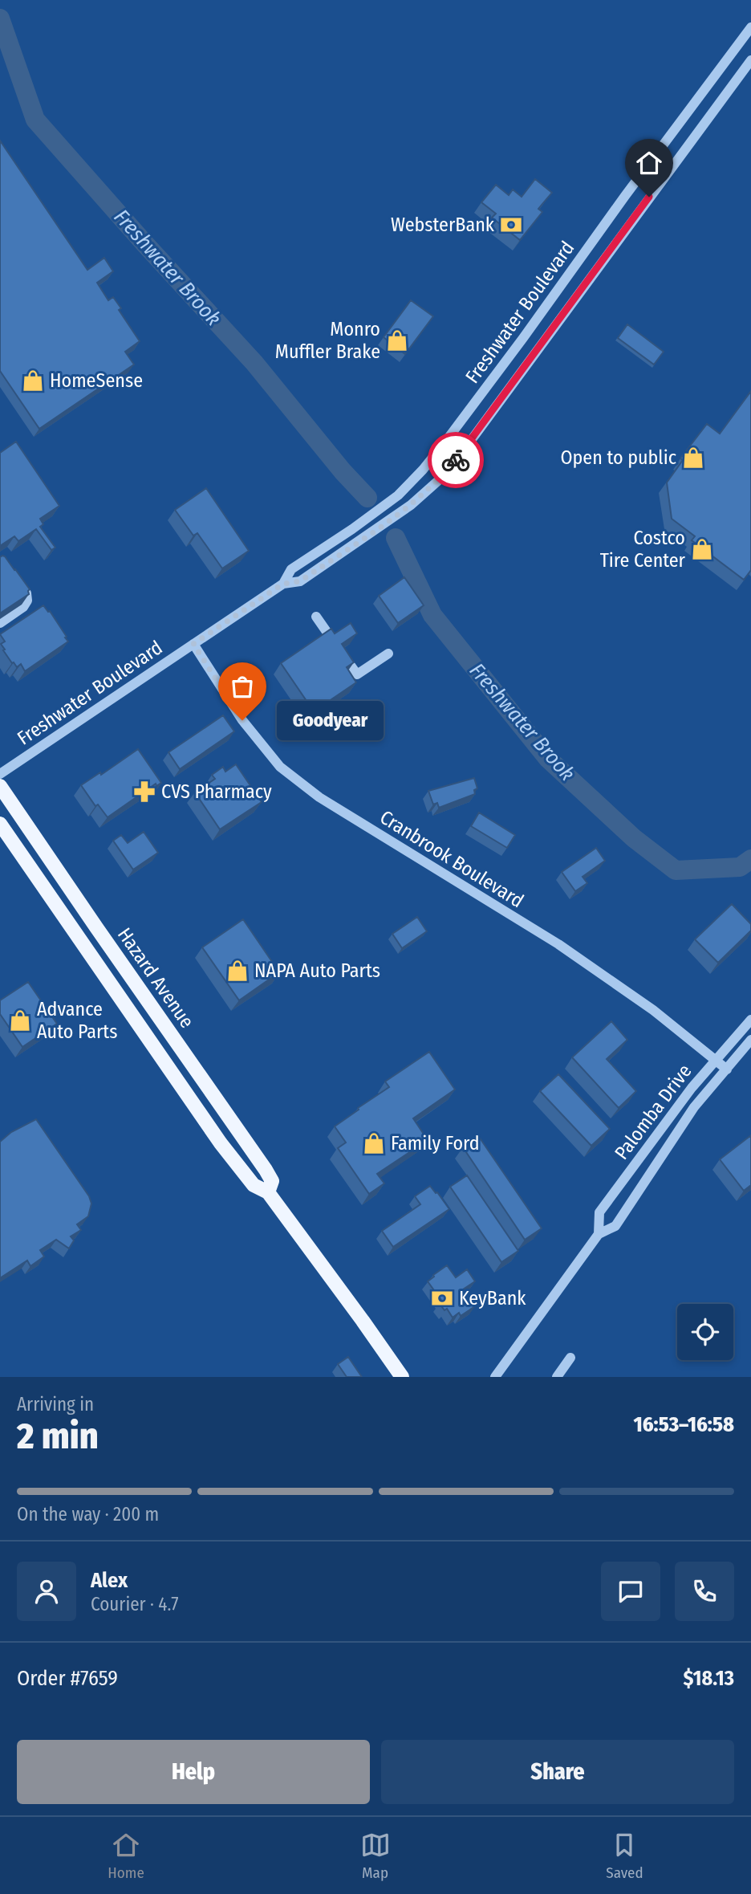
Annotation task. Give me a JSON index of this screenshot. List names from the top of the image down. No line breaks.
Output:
{"streets":{"main road":["Hazard Avenue"],"street":["Freshwater Boulevard","Cranbrook Boulevard","Palomba Drive"]},"crossings":[["Freshwater Boulevard","Cranbrook Boulevard"],["Cranbrook Boulevard","Palomba Drive"]],"water":["Freshwater Brook"],"places":{"bank":["WebsterBank","KeyBank"],"shop":["Monro Muffler Brake","HomeSense","Open to public","Costco Tire Center","NAPA Auto Parts","Advance Auto Parts","Family Ford"],"other":["Goodyear"],"pharmacy":["CVS Pharmacy"]},"page":{"bubble":"Goodyear","heading":["2 min","Arriving in","16:53–16:58"],"panel":["Alex","Courier · 4.7","Order #7659","$18.13"],"bar":"On the way · 200 m","buttons":["Help","Share"],"tabs":["Home","Map","Saved"]}}
